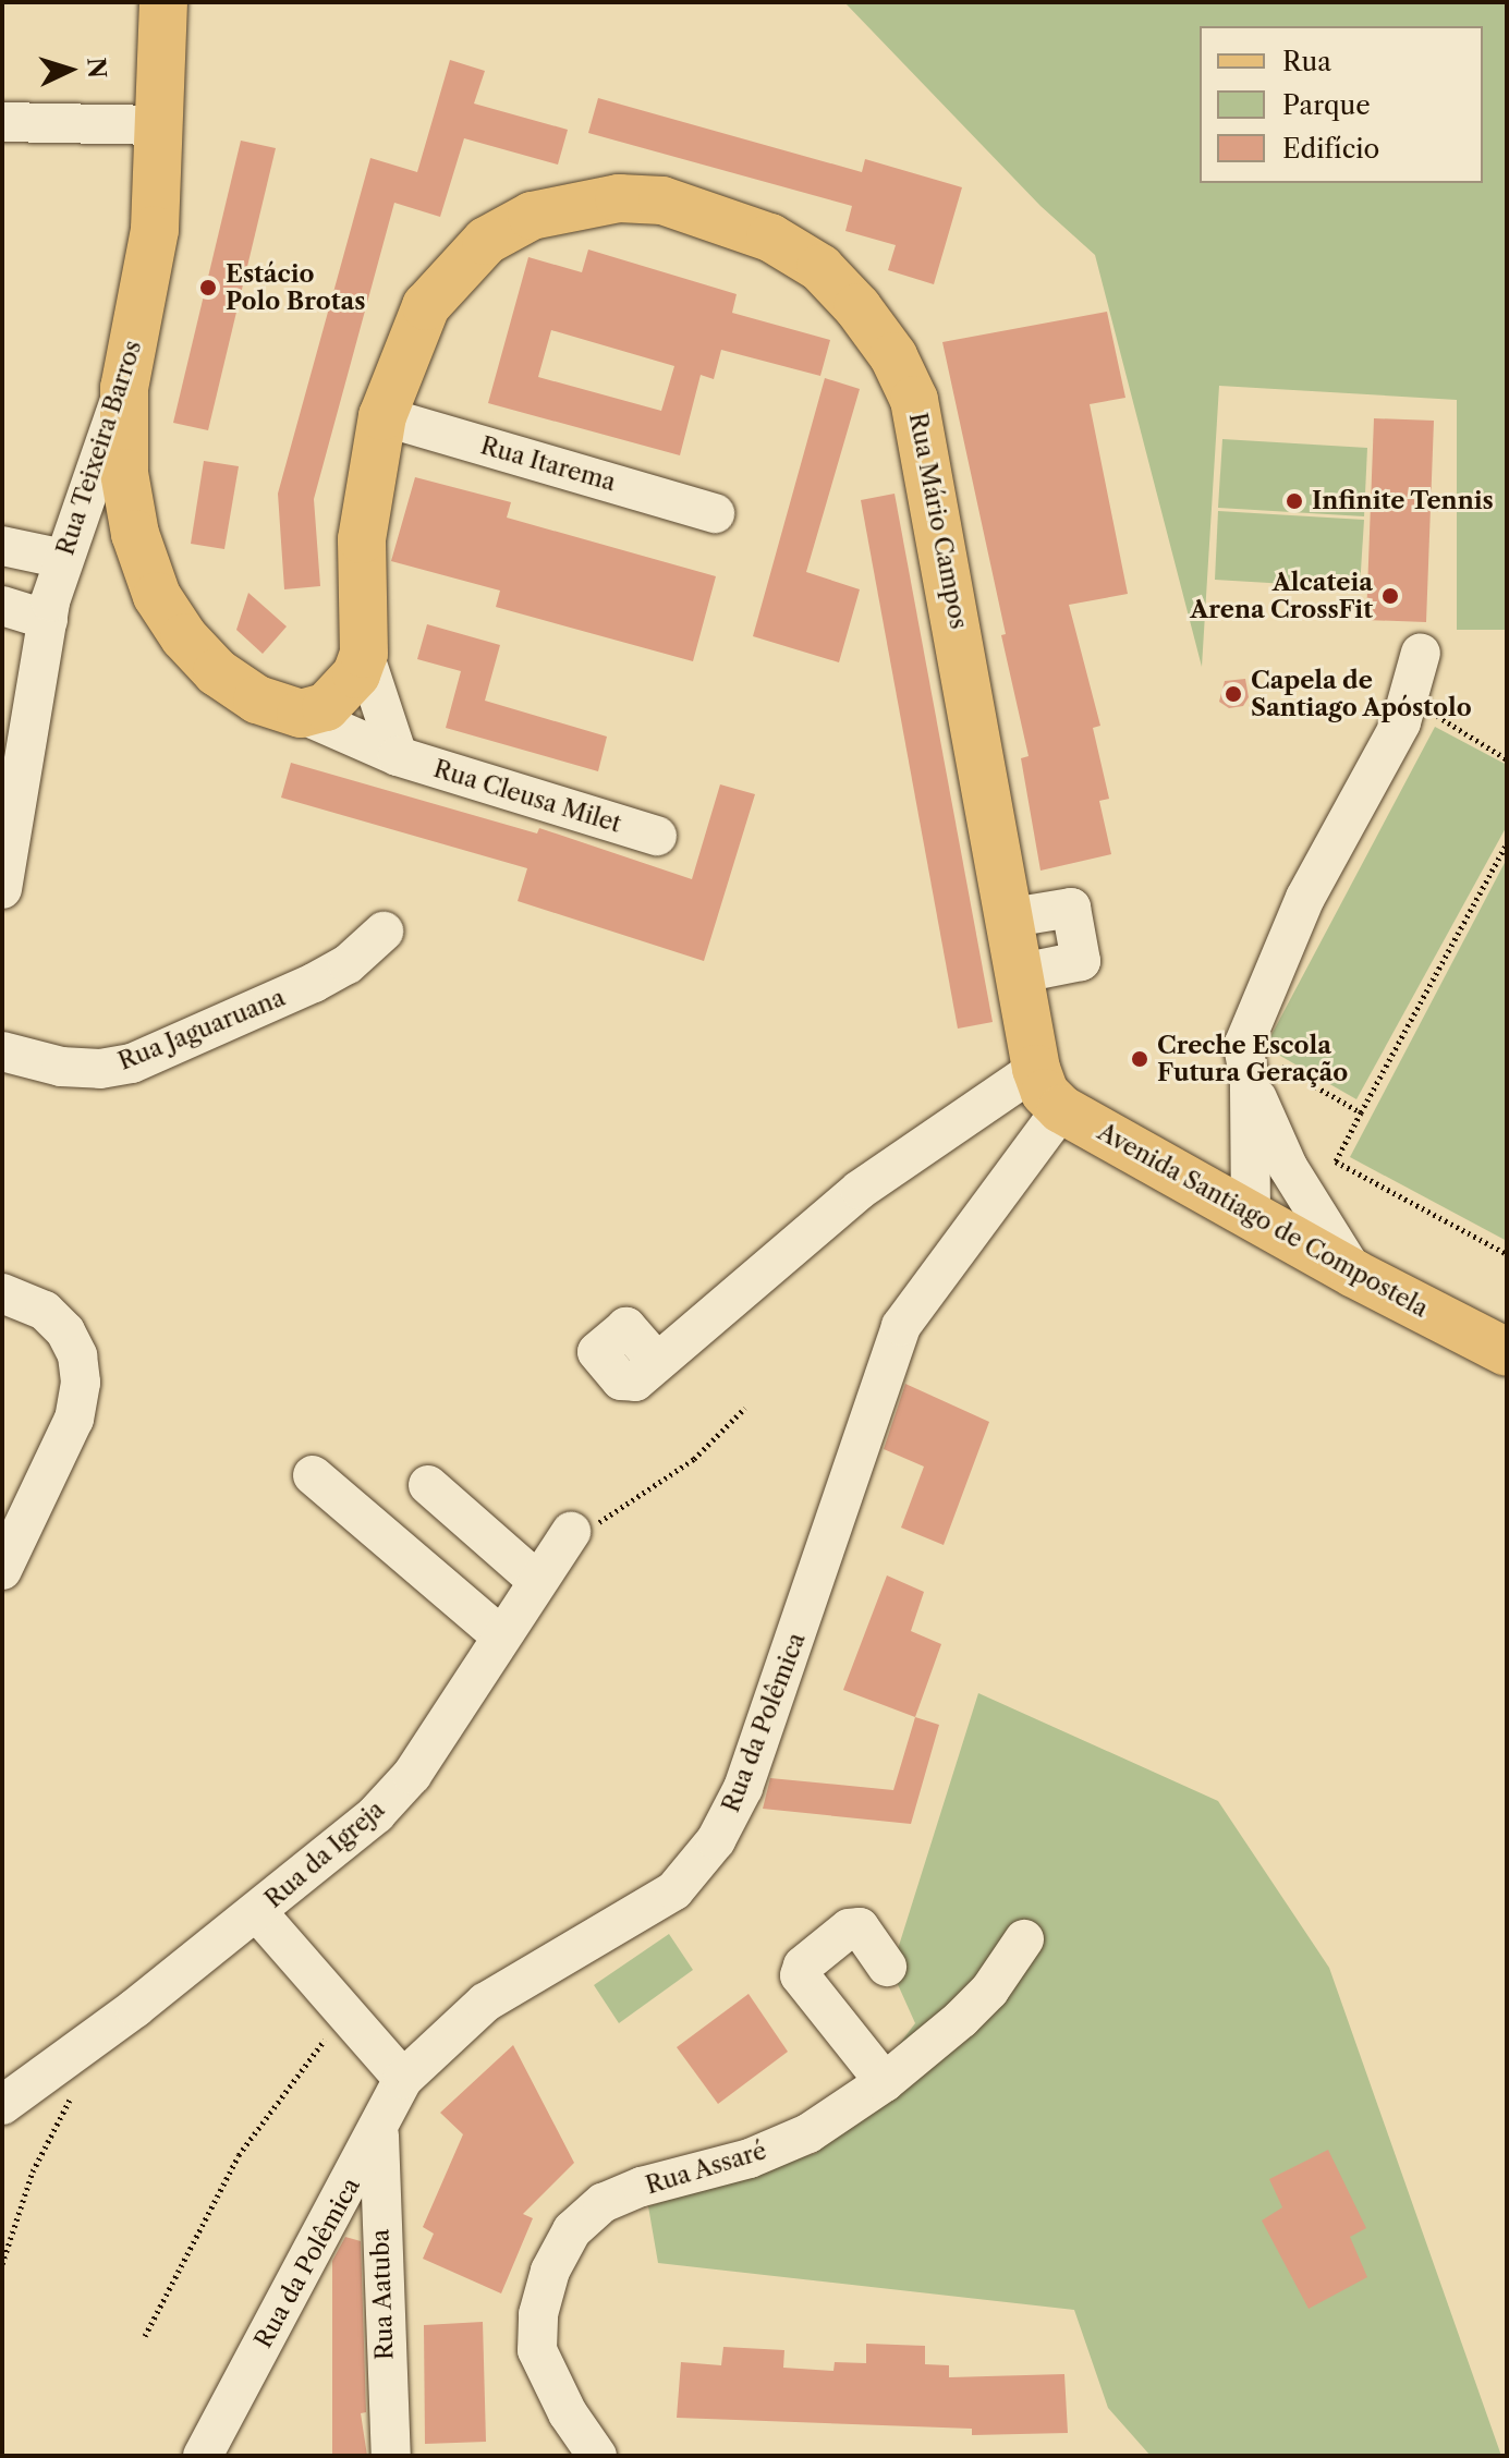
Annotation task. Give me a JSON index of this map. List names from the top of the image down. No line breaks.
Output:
{"streets":{"main road":["Rua Teixeira Barros","Rua Mário Campos","Rua Cleusa Milet","Avenida Santiago de Compostela"],"street":["Rua Itarema","Rua Jaguaruana","Rua da Polêmica","Rua da Igreja","Rua Assaré","Rua Aatuba"]},"crossings":[["Rua Teixeira Barros","Rua Cleusa Milet"],["Rua Itarema","Rua Mário Campos"],["Rua Mário Campos","Avenida Santiago de Compostela"],["Avenida Santiago de Compostela","Rua da Polêmica"],["Rua da Polêmica","Rua Aatuba"]],"places":["Estácio Polo Brotas","Infinite Tennis","Alcateia Arena CrossFit","Capela de Santiago Apóstolo","Creche Escola Futura Geração"],"legend":["Rua","Parque","Edifício"],"north":"right"}
